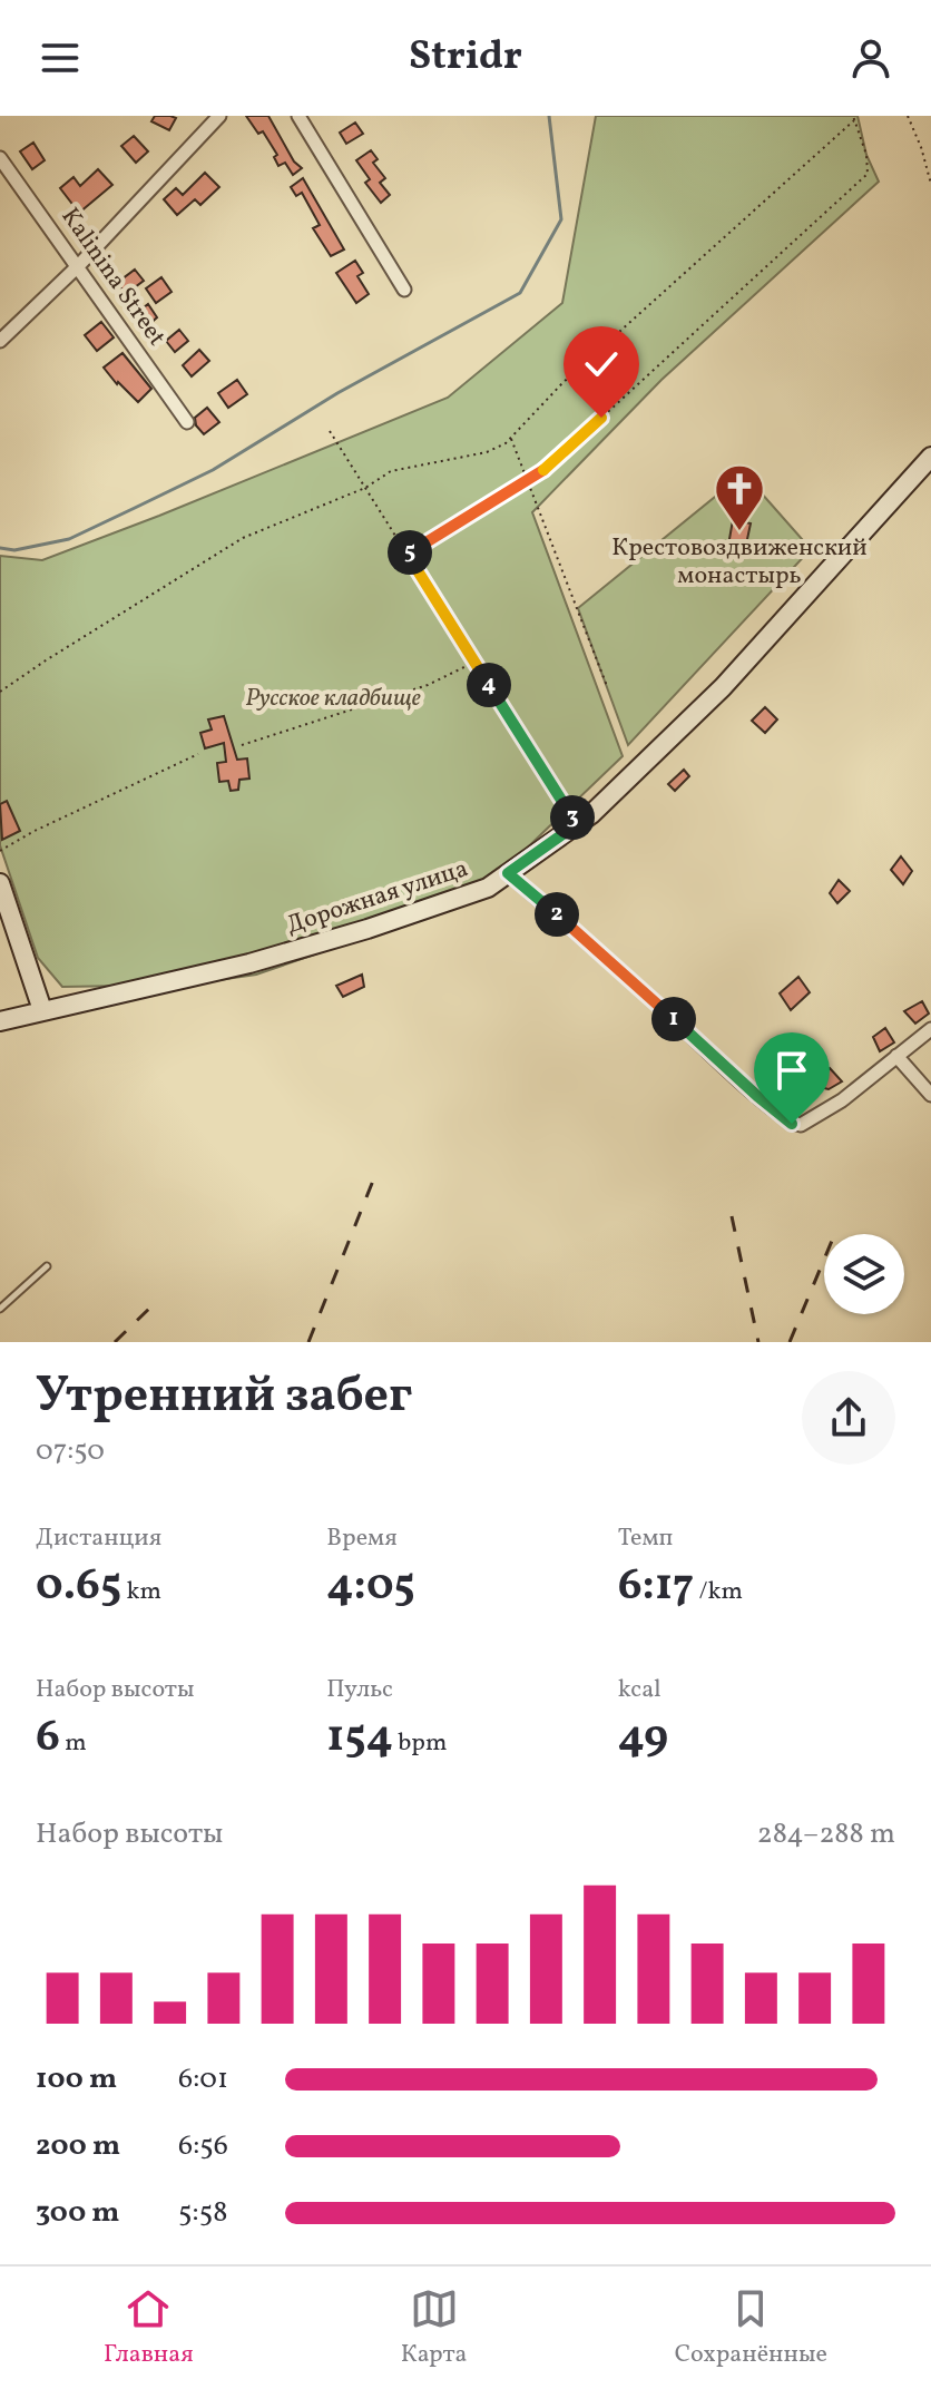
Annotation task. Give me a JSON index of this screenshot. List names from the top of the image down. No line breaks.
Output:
{"streets":{"street":["Kalinina Street","Дорожная улица"]},"parks":["Русское кладбище"],"places":{"church":["Крестовоздвиженский монастырь"]},"page":{"header":"Stridr","pins":["5","4","3","2","1"],"heading":["Утренний забег","07:50"],"stats":[["Дистанция","0.65 km"],["Время","4:05"],["Темп","6:17 /km"],["Набор высоты","6 m"],["Пульс","154 bpm"],["kcal","49"]],"chart":["Набор высоты","284–288 m"],"list":[{"name":"100 m","note":"6:01"},{"name":"200 m","note":"6:56"},{"name":"300 m","note":"5:58"}],"tabs":["Главная","Карта","Сохранённые"]}}
